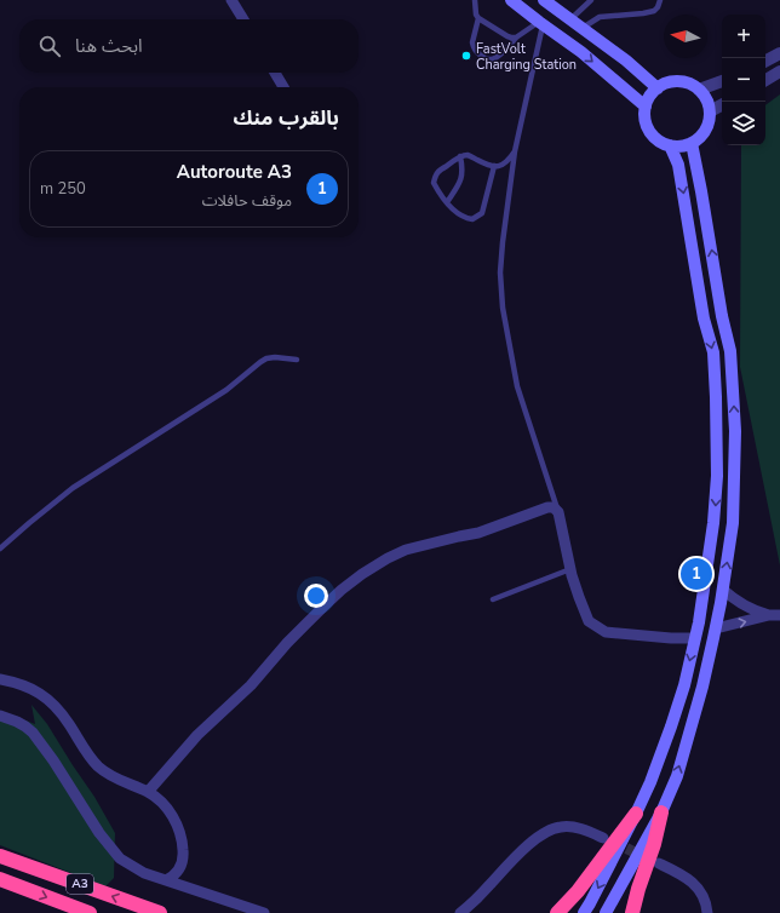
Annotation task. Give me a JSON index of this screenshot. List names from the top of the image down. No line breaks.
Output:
{"streets":{"highway":["A3"]},"places":["FastVolt Charging Station"],"north":"left","page":{"map_buttons":["+","−"],"search":"ابحث هنا","heading":"بالقرب منك","list":[{"mark":"1","name":"Autoroute A3","note":"موقف حافلات","value":"250 m"}],"pins":"1"}}
